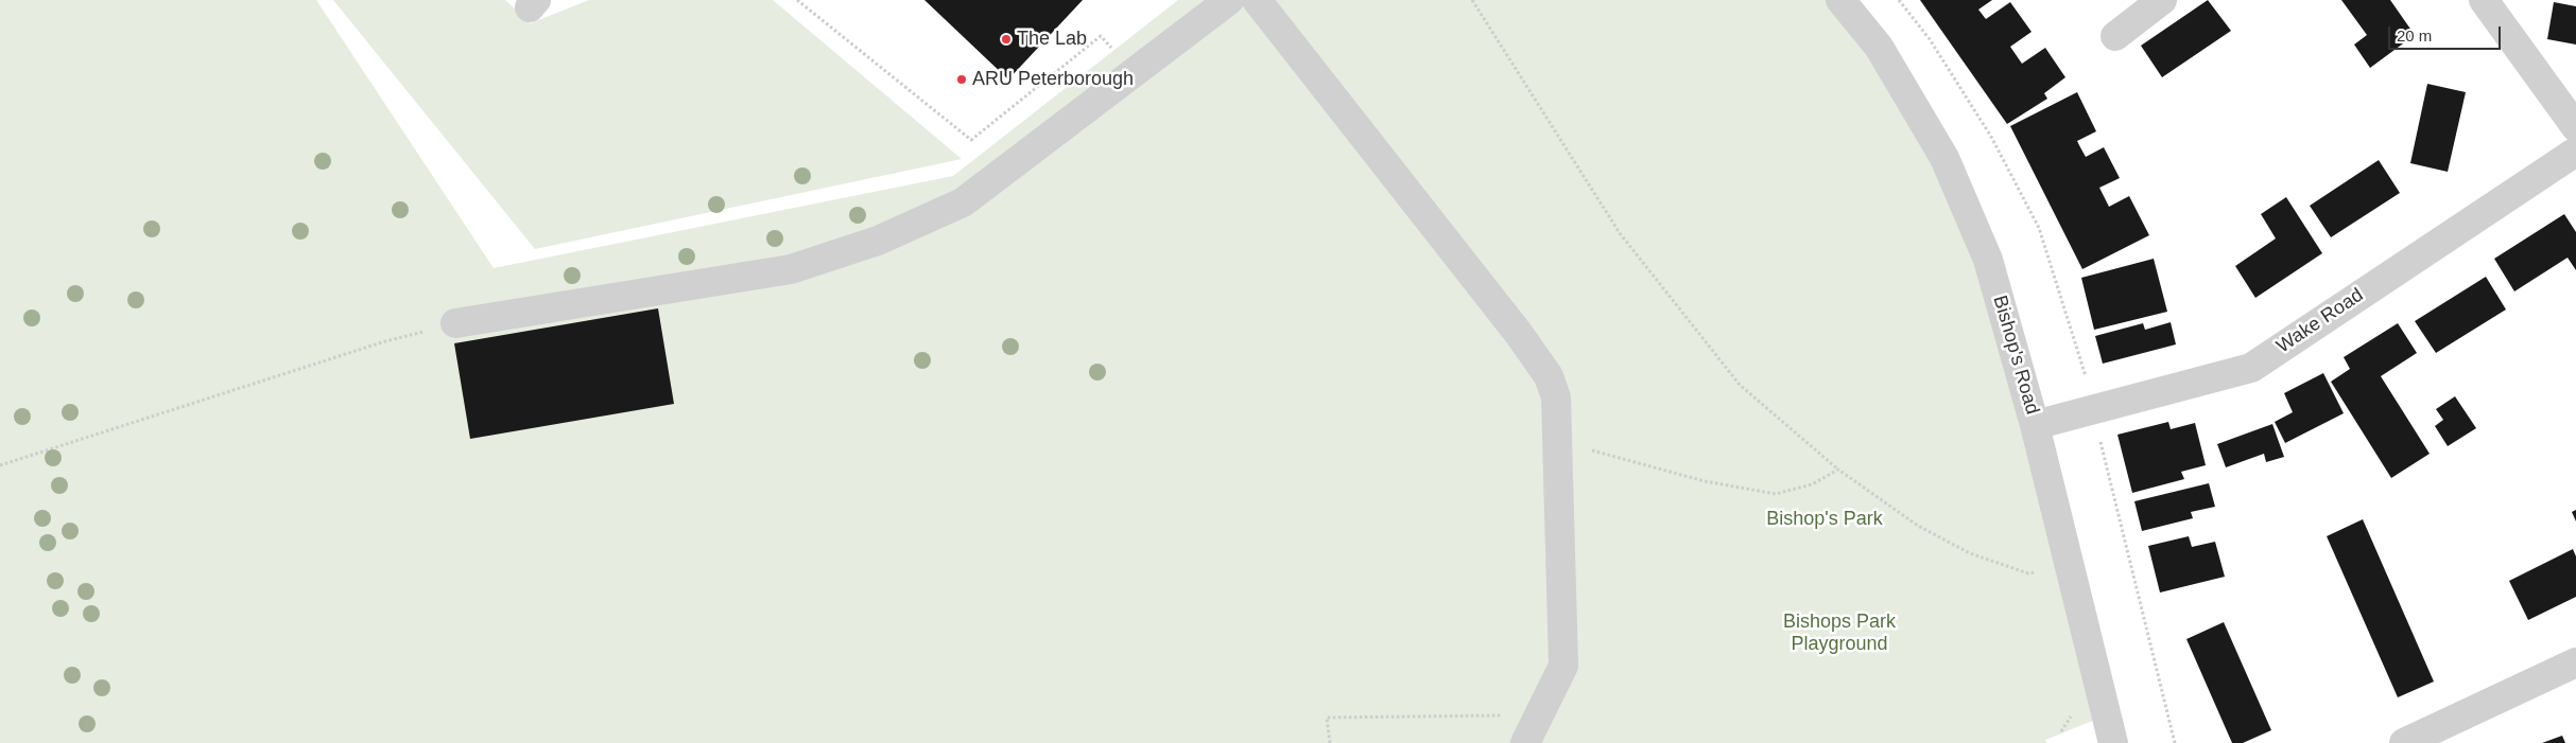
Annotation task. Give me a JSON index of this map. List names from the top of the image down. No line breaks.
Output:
{"streets":{"street":["Wake Road","Bishop's Road"]},"crossings":[["Wake Road","Bishop's Road"]],"parks":["Bishop's Park","Bishops Park Playground"],"places":["The Lab","ARU Peterborough"],"scale_bar":"20 m"}
